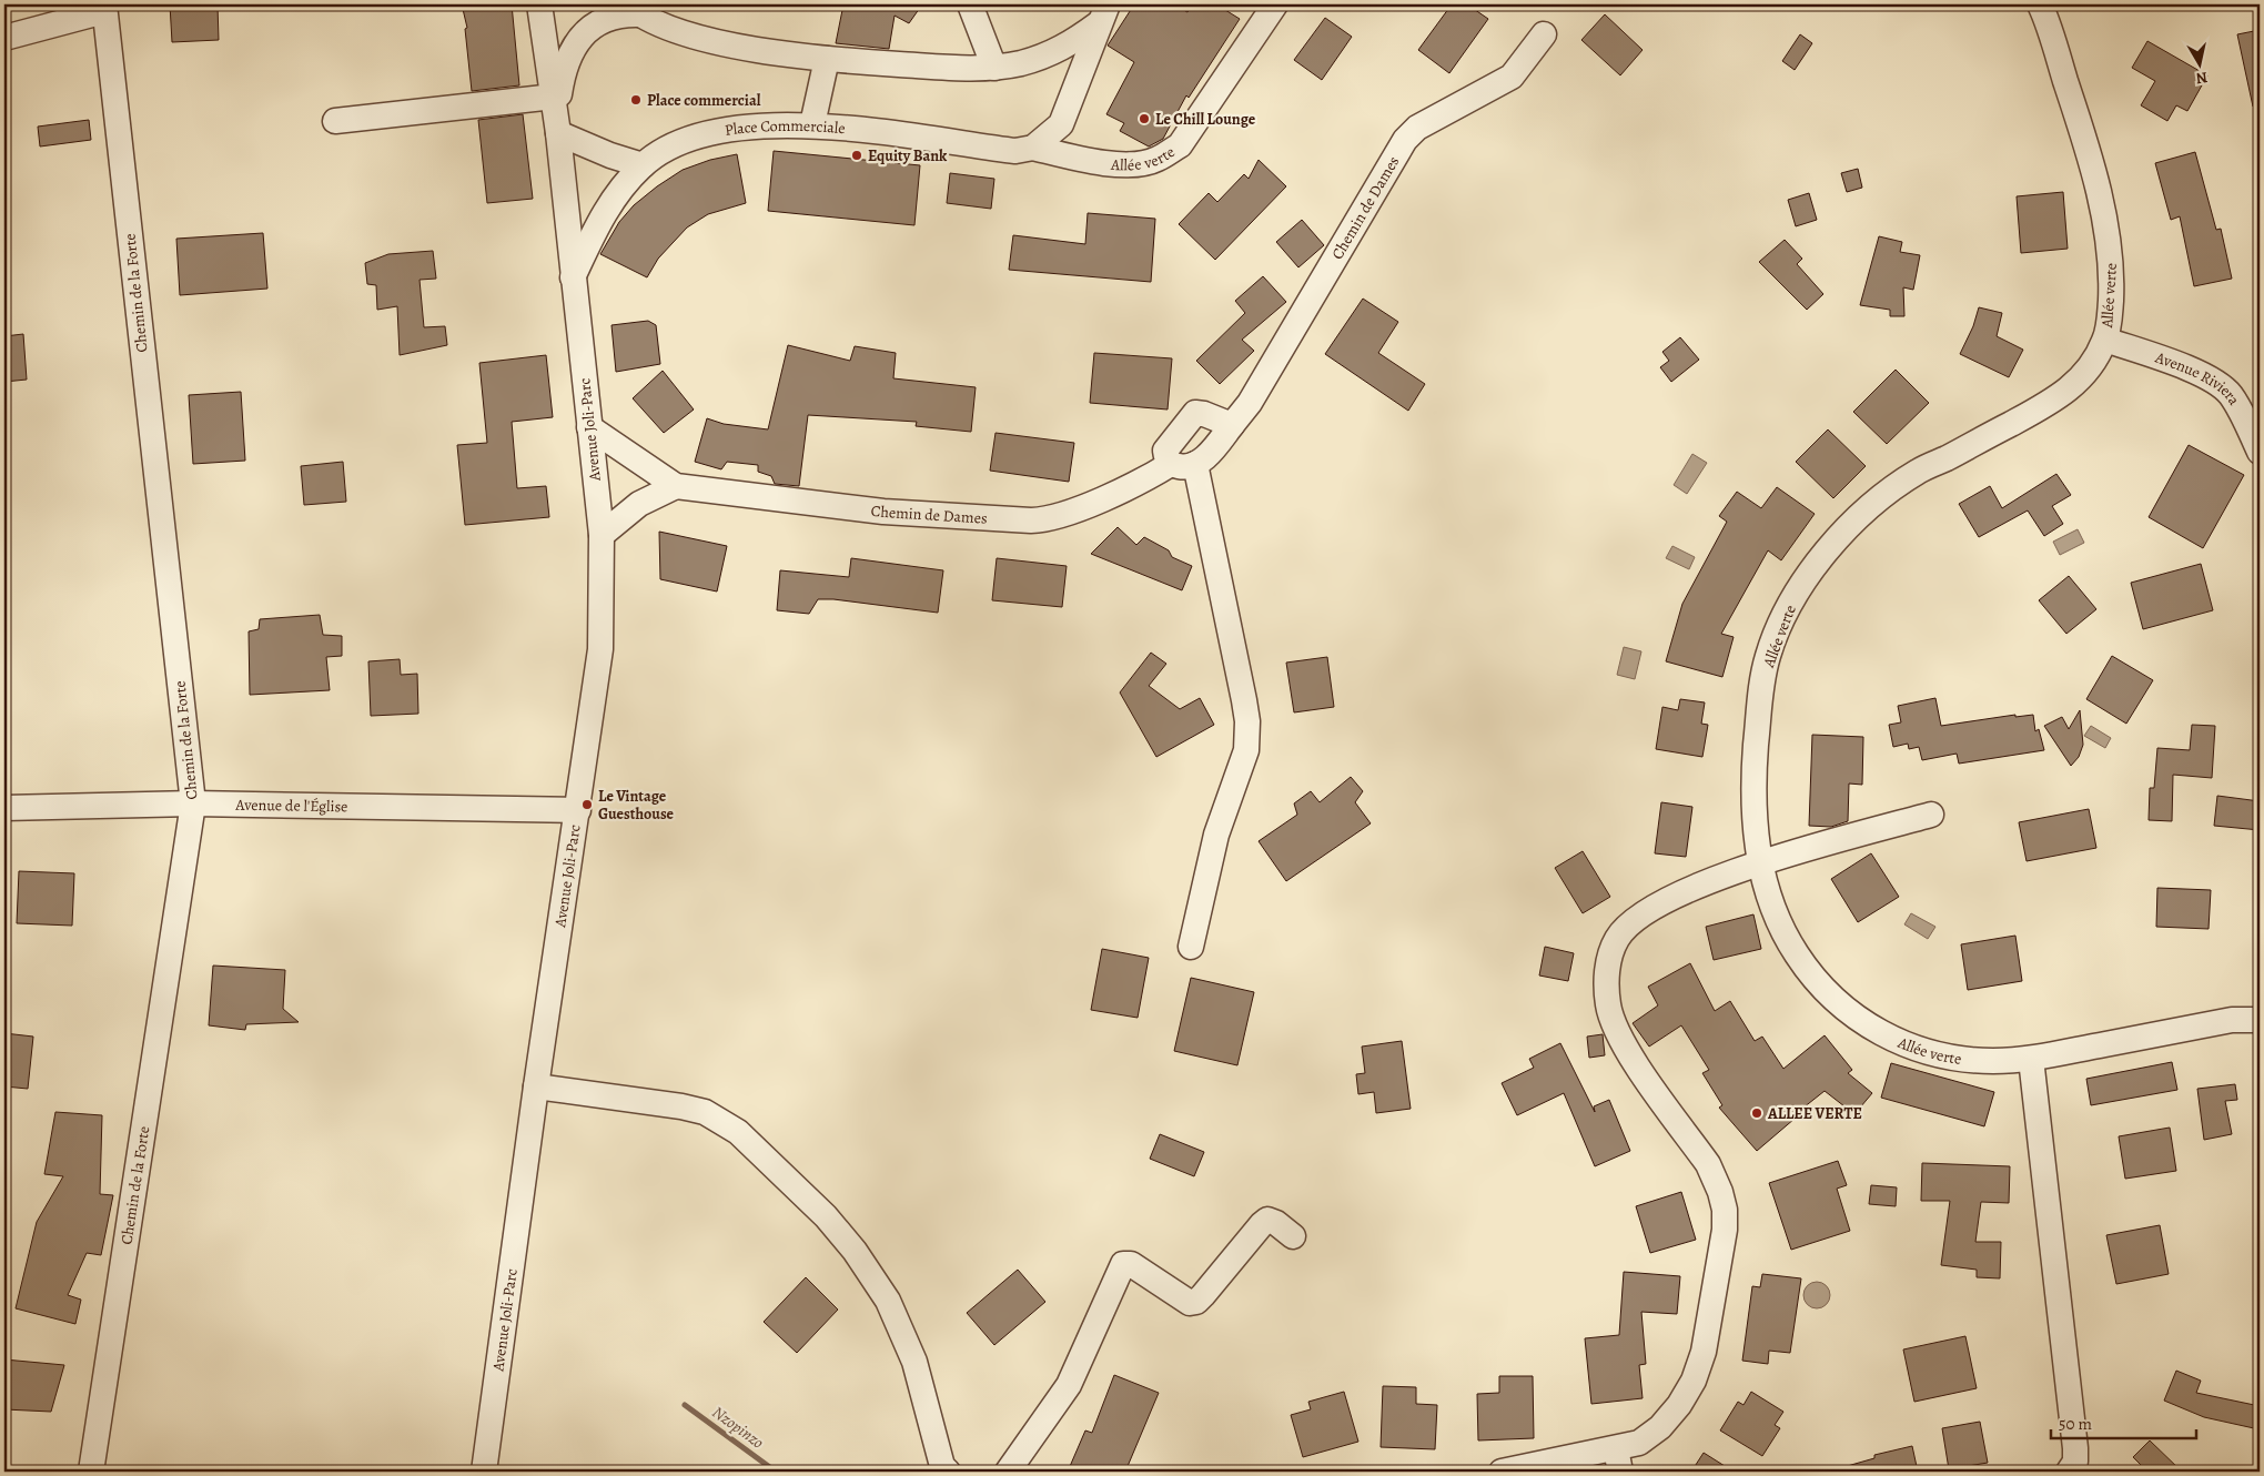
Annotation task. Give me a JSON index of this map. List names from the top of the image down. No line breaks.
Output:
{"streets":{"street":["Place Commerciale","Allée verte","Chemin de Dames","Chemin de la Forte","Avenue Riviera","Avenue Joli-Parc","Avenue de l'Église"]},"crossings":[["Place Commerciale","Allée verte"],["Place Commerciale","Avenue Joli-Parc"],["Allée verte","Avenue Riviera"],["Chemin de la Forte","Avenue de l'Église"],["Avenue Joli-Parc","Avenue de l'Église"]],"water":["Nzopinzo"],"places":["Place commercial","Le Chill Lounge","Equity Bank","Le Vintage Guesthouse","ALLEE VERTE"],"scale_bar":"50 m","north":"bottom"}
